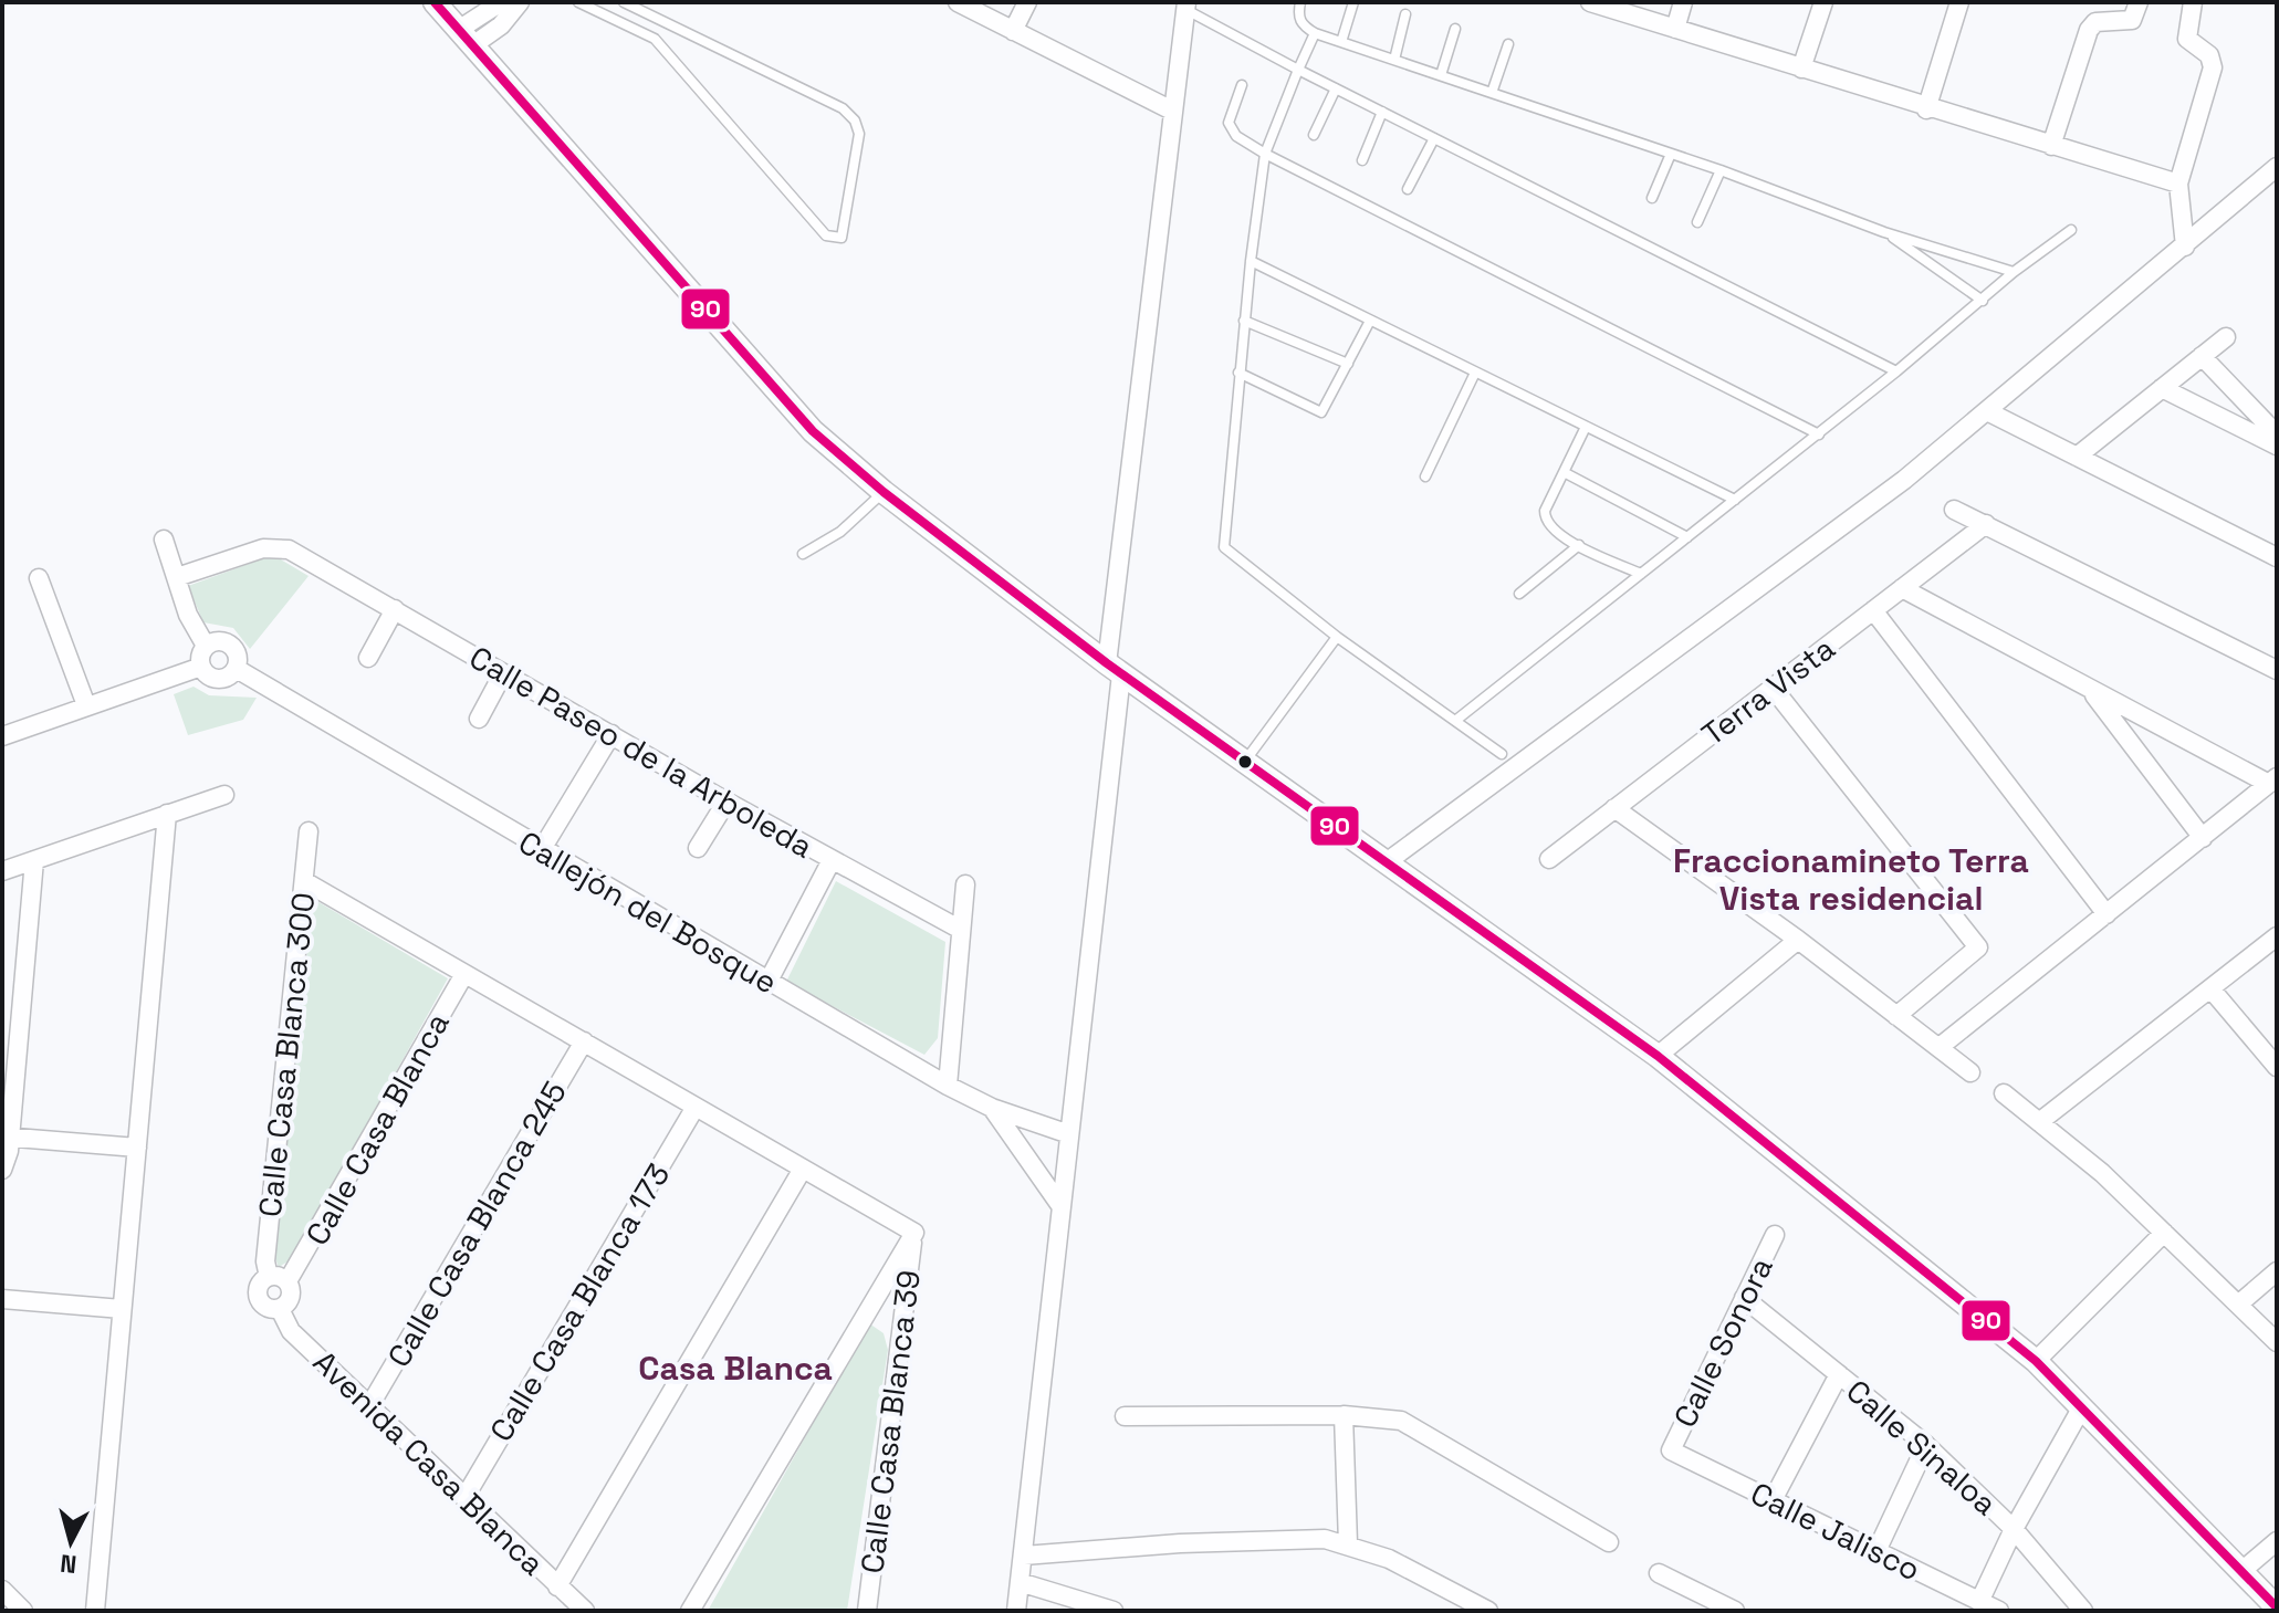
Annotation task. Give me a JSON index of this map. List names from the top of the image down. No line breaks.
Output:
{"streets":{"street":["Terra Vista","Calle Paseo de la Arboleda","Callejón del Bosque","Calle Casa Blanca 300","Calle Casa Blanca","Calle Casa Blanca 245","Calle Casa Blanca 173","Calle Sonora","Calle Casa Blanca 39","Calle Sinaloa","Avenida Casa Blanca","Calle Jalisco"]},"crossings":[["Calle Casa Blanca 300","Calle Casa Blanca"],["Calle Casa Blanca 300","Avenida Casa Blanca"],["Calle Casa Blanca","Avenida Casa Blanca"],["Calle Casa Blanca 245","Avenida Casa Blanca"],["Calle Casa Blanca 173","Avenida Casa Blanca"],["Calle Sonora","Calle Sinaloa"],["Calle Sonora","Calle Jalisco"]],"districts":["Fraccionamineto Terra Vista residencial","Casa Blanca"],"lines":["transit line 90"],"north":"bottom"}
